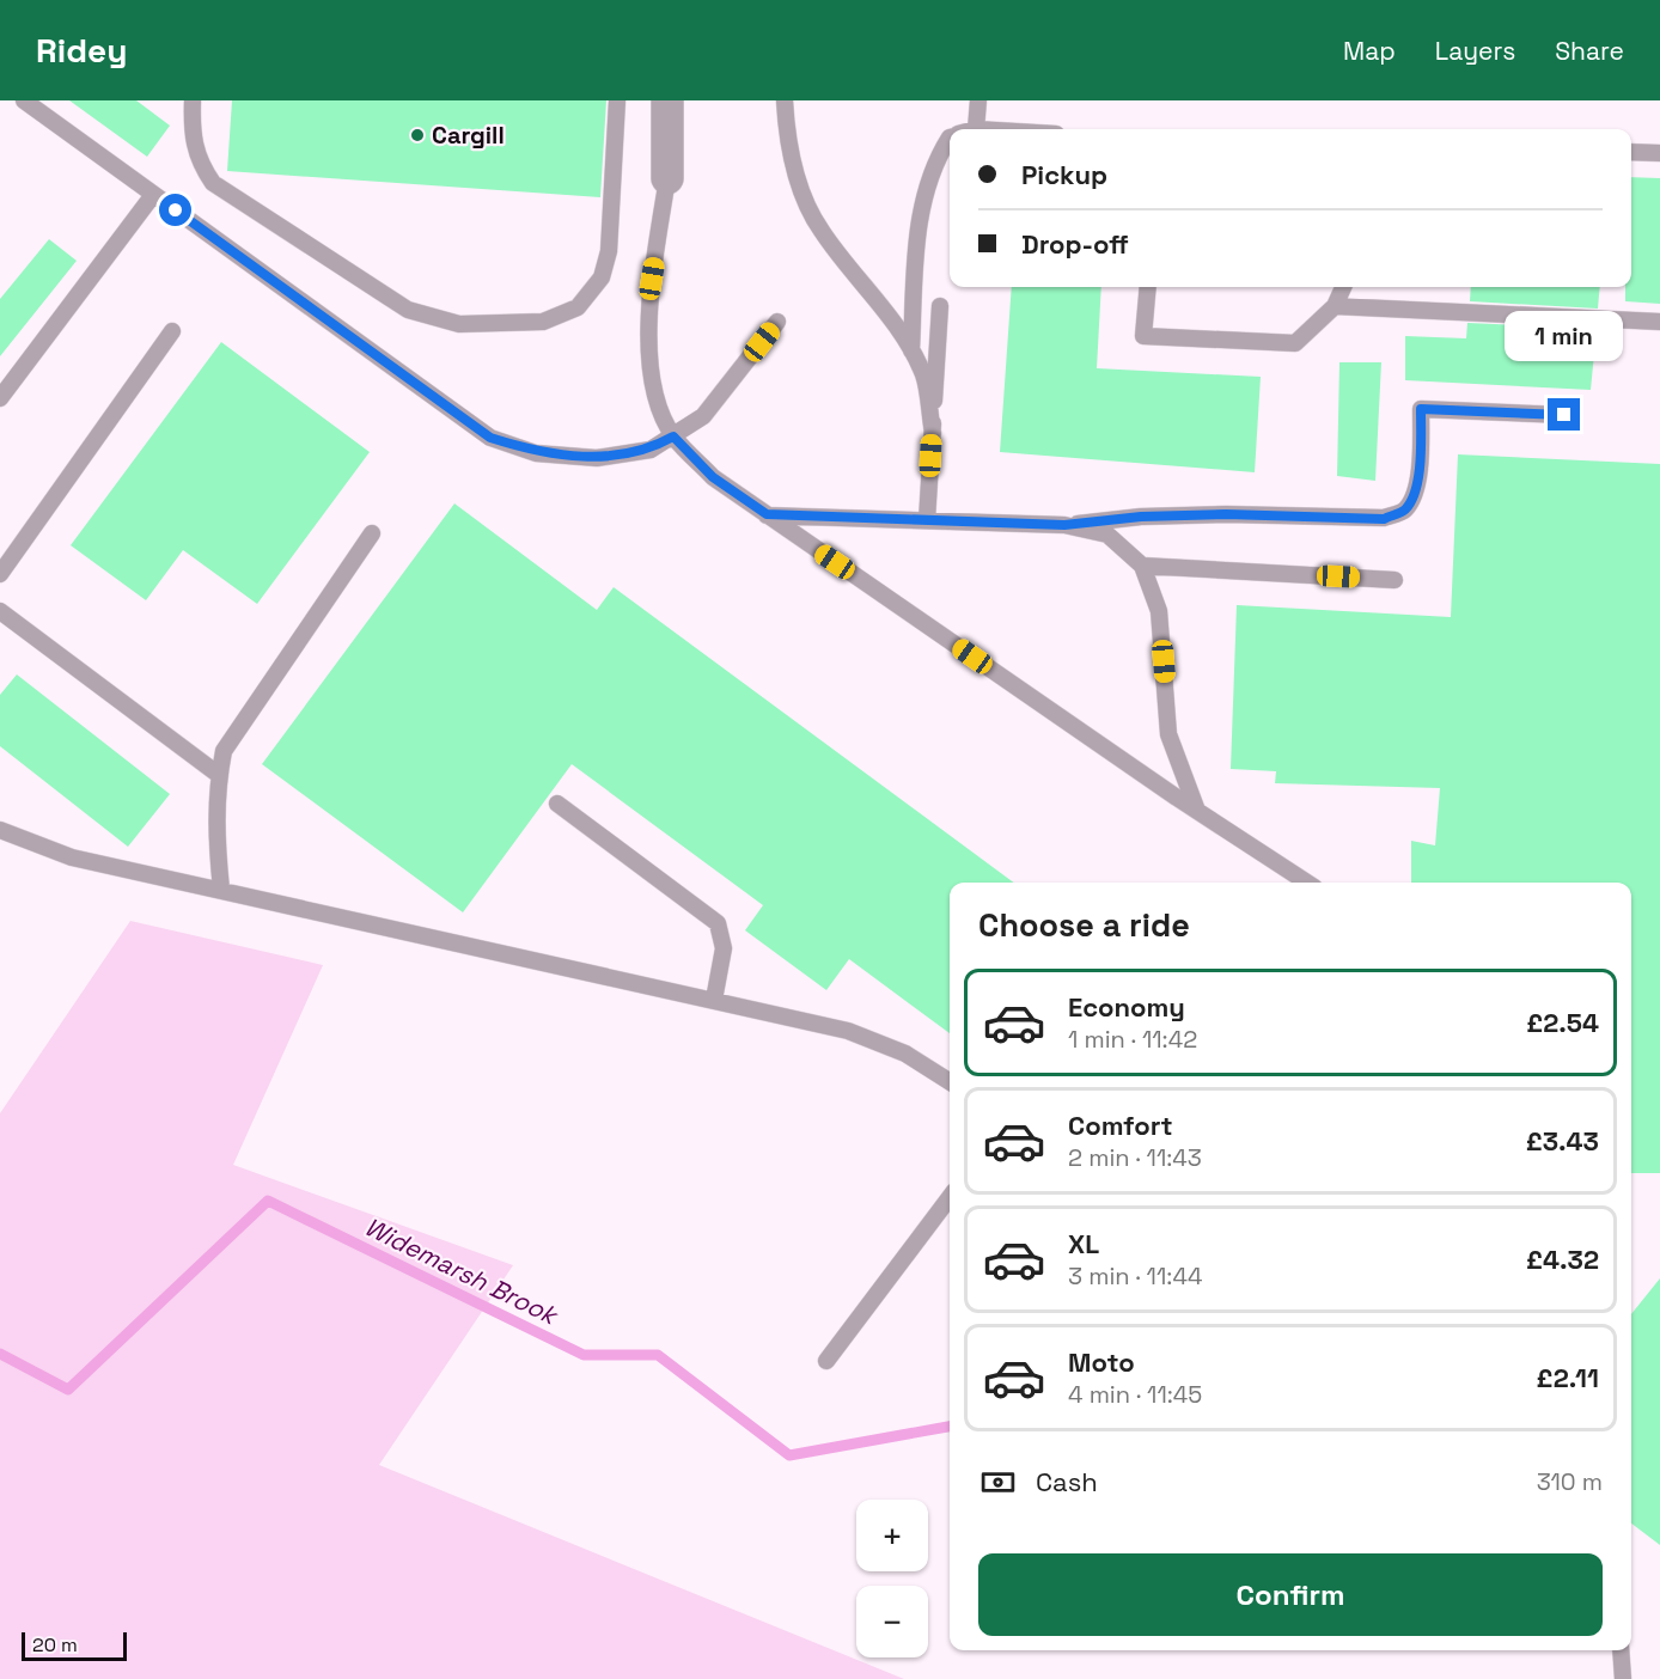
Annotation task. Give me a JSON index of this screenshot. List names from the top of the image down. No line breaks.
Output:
{"water":["Widemarsh Brook"],"places":["Cargill"],"scale_bar":"20 m","page":{"header":"Ridey","nav":["Map","Layers","Share"],"banner":["Pickup","Drop-off"],"bubble":"1 min","heading":"Choose a ride","list":[{"name":"Economy","note":"1 min · 11:42","value":"£2.54"},{"name":"Comfort","note":"2 min · 11:43","value":"£3.43"},{"name":"XL","note":"3 min · 11:44","value":"£4.32"},{"name":"Moto","note":"4 min · 11:45","value":"£2.11"}],"pay":["Cash","310 m"],"map_buttons":["+","−"],"buttons":"Confirm","scale":"20 m"}}
